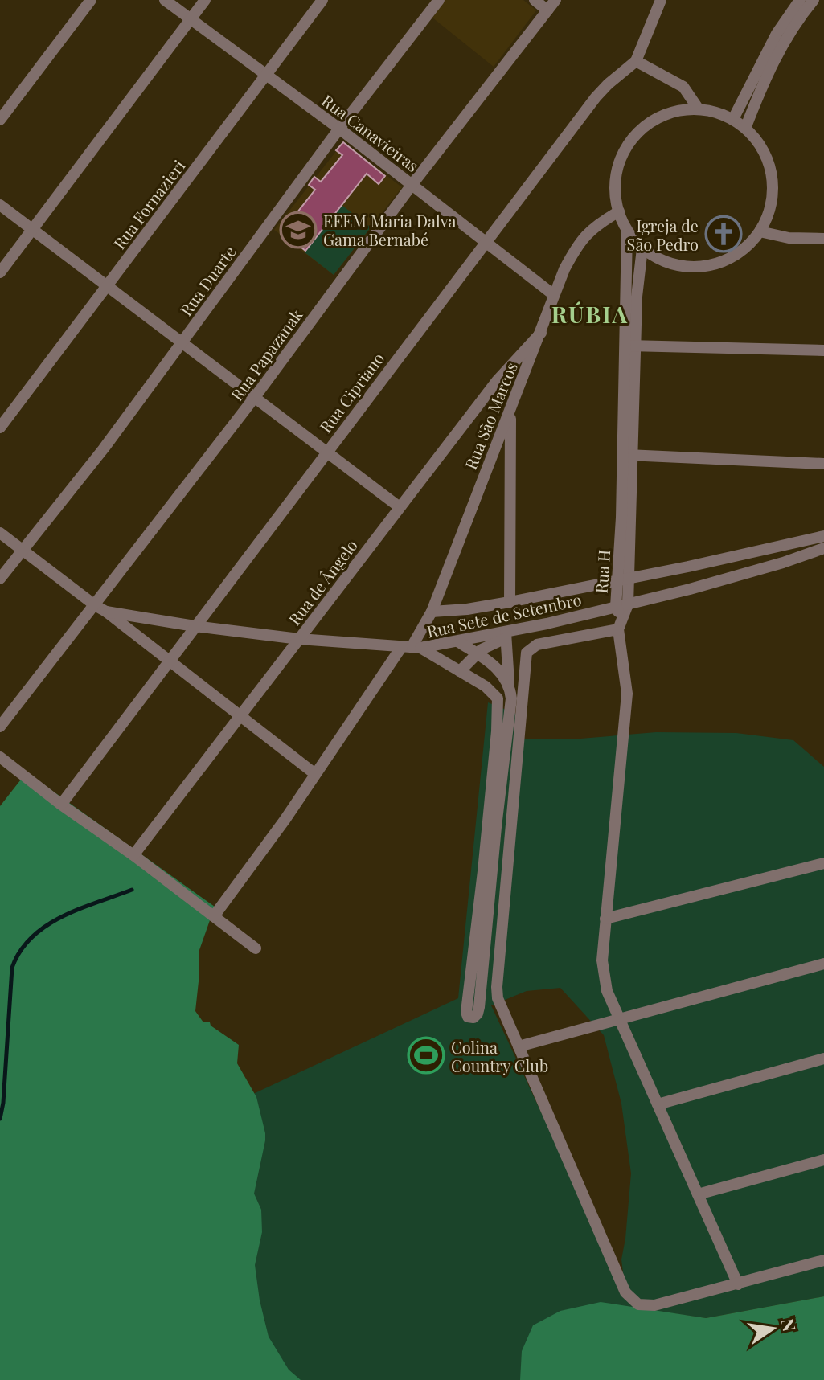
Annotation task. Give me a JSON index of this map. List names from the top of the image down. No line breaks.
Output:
{"streets":{"street":["Rua Canavieiras","Rua Fornazieri","Rua Duarte","Rua Papazanak","Rua Cipriano","Rua São Marcos","Rua H","Rua de Ângelo","Rua Sete de Setembro"]},"crossings":[["Rua Canavieiras","Rua Fornazieri"],["Rua Canavieiras","Rua Duarte"],["Rua Canavieiras","Rua Papazanak"],["Rua Canavieiras","Rua Cipriano"],["Rua Canavieiras","Rua São Marcos"],["Rua Papazanak","Rua Sete de Setembro"],["Rua Cipriano","Rua Sete de Setembro"],["Rua São Marcos","Rua H"],["Rua São Marcos","Rua de Ângelo"],["Rua São Marcos","Rua Sete de Setembro"],["Rua H","Rua Sete de Setembro"],["Rua de Ângelo","Rua Sete de Setembro"]],"districts":["RÚBIA"],"places":{"school or university":["EEEM Maria Dalva Gama Bernabé"],"church":["Igreja de São Pedro"],"sports":["Colina Country Club"]},"north":"right"}
